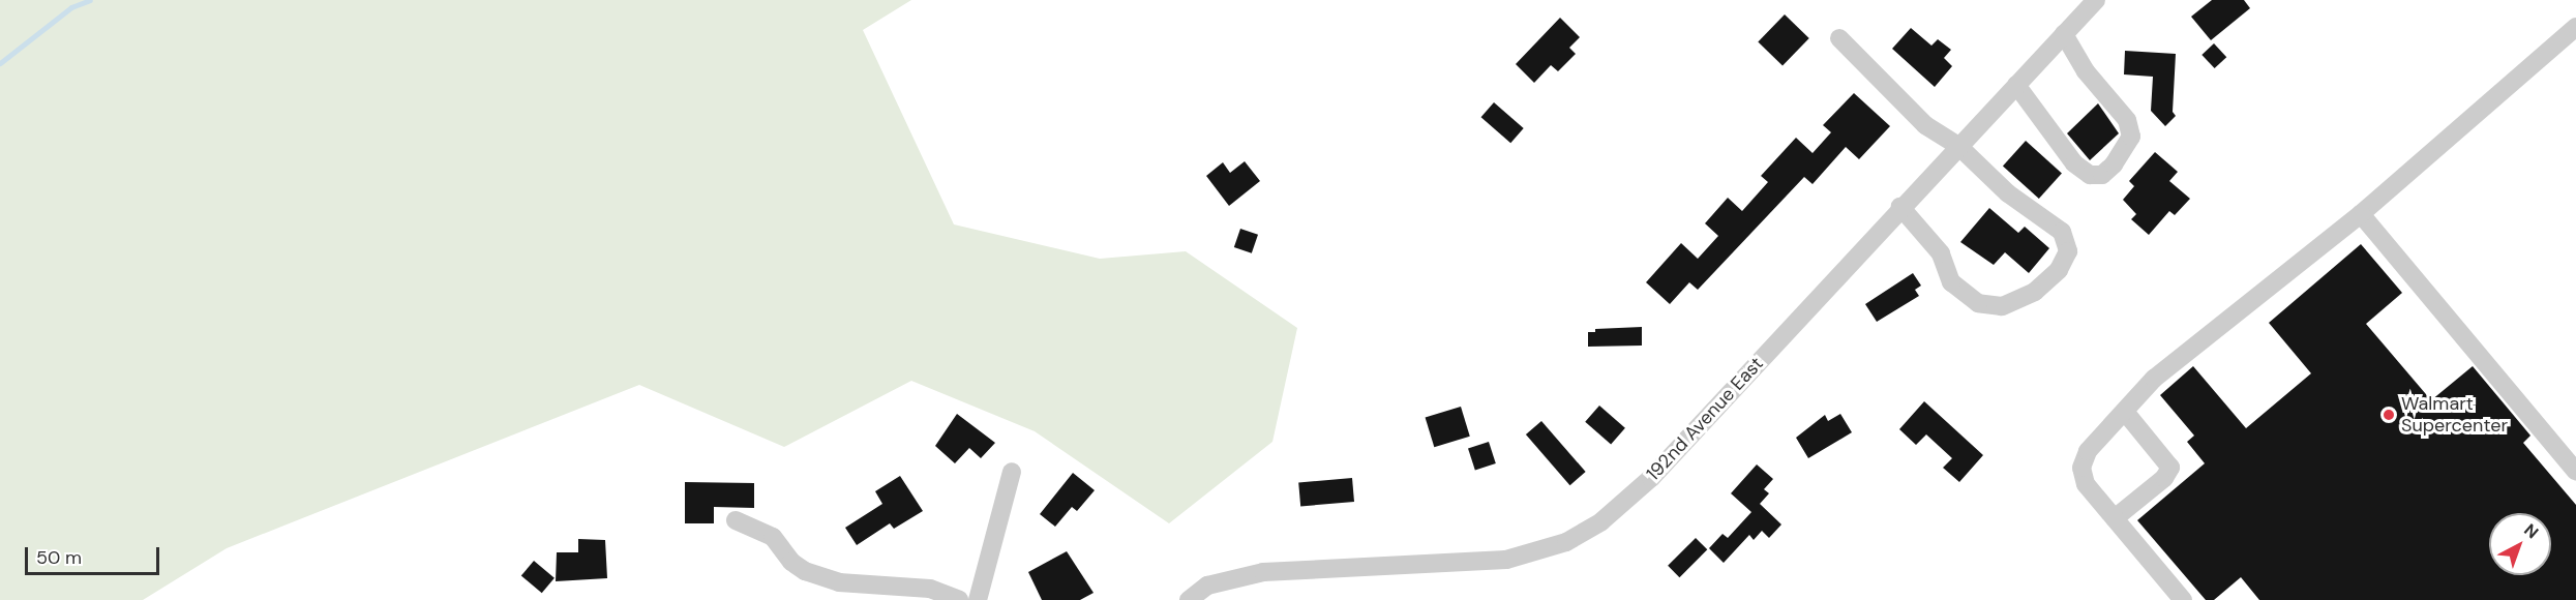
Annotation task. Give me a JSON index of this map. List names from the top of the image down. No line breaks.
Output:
{"streets":{"street":["192nd Avenue East"]},"places":["Walmart Supercenter"],"scale_bar":"50 m","north":"top right"}
